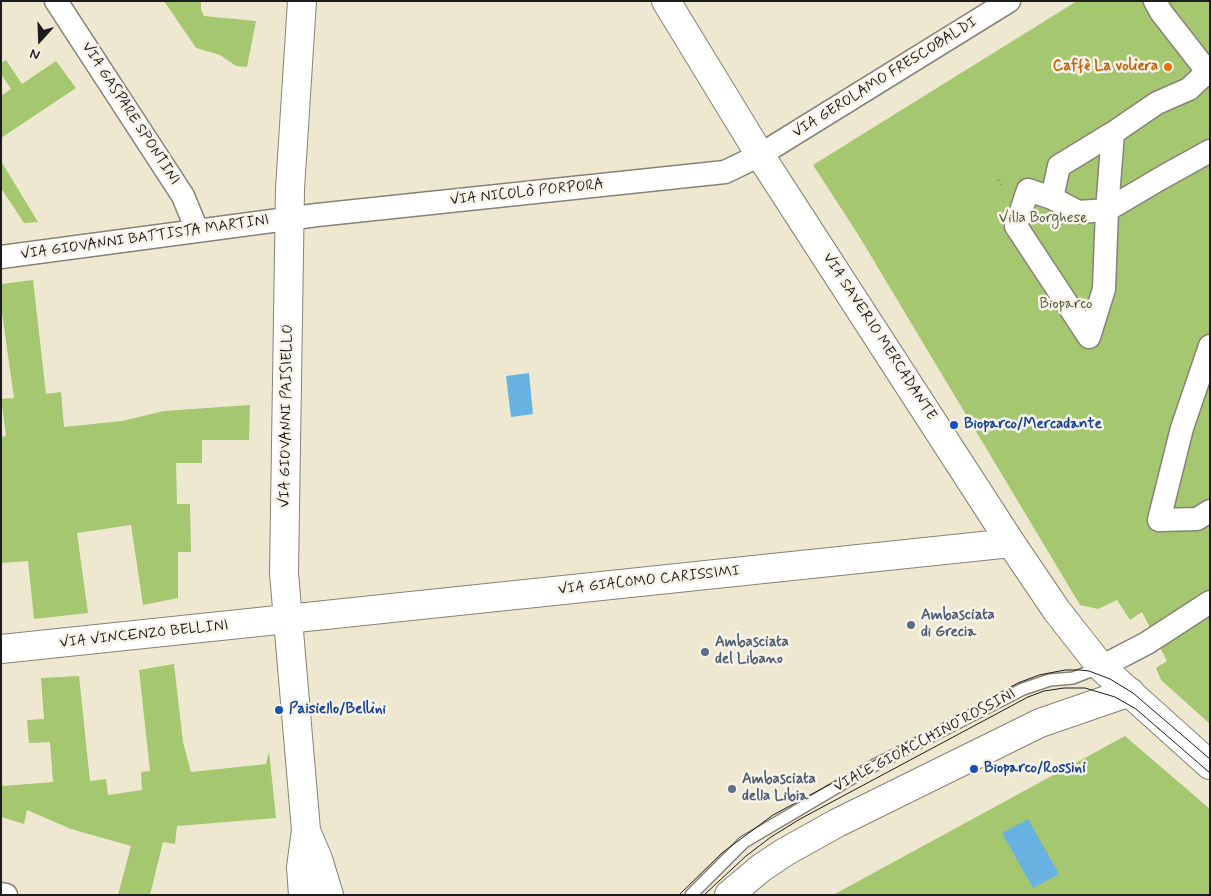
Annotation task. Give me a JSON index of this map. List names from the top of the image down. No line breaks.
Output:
{"streets":{"street":["VIA GEROLAMO FRESCOBALDI","VIA GASPARE SPONTINI","VIA NICOLÒ PORPORA","VIA GIOVANNI BATTISTA MARTINI","VIA SAVERIO MERCADANTE","VIA GIOVANNI PAISIELLO","VIA GIACOMO CARISSIMI","VIA VINCENZO BELLINI","VIALE GIOACCHINO ROSSINI"]},"crossings":[["VIA GEROLAMO FRESCOBALDI","VIA NICOLÒ PORPORA"],["VIA GEROLAMO FRESCOBALDI","VIA SAVERIO MERCADANTE"],["VIA GASPARE SPONTINI","VIA GIOVANNI BATTISTA MARTINI"],["VIA NICOLÒ PORPORA","VIA GIOVANNI BATTISTA MARTINI"],["VIA NICOLÒ PORPORA","VIA SAVERIO MERCADANTE"],["VIA NICOLÒ PORPORA","VIA GIOVANNI PAISIELLO"],["VIA GIOVANNI BATTISTA MARTINI","VIA GIOVANNI PAISIELLO"],["VIA SAVERIO MERCADANTE","VIA GIACOMO CARISSIMI"],["VIA SAVERIO MERCADANTE","VIALE GIOACCHINO ROSSINI"],["VIA GIOVANNI PAISIELLO","VIA GIACOMO CARISSIMI"],["VIA GIOVANNI PAISIELLO","VIA VINCENZO BELLINI"],["VIA GIACOMO CARISSIMI","VIA VINCENZO BELLINI"]],"parks":["Villa Borghese","Bioparco"],"places":["Caffè La voliera","Bioparco/Mercadante","Ambasciata di Grecia","Ambasciata del Libano","Paisiello/Bellini","Bioparco/Rossini","Ambasciata della Libia"],"north":"bottom"}
